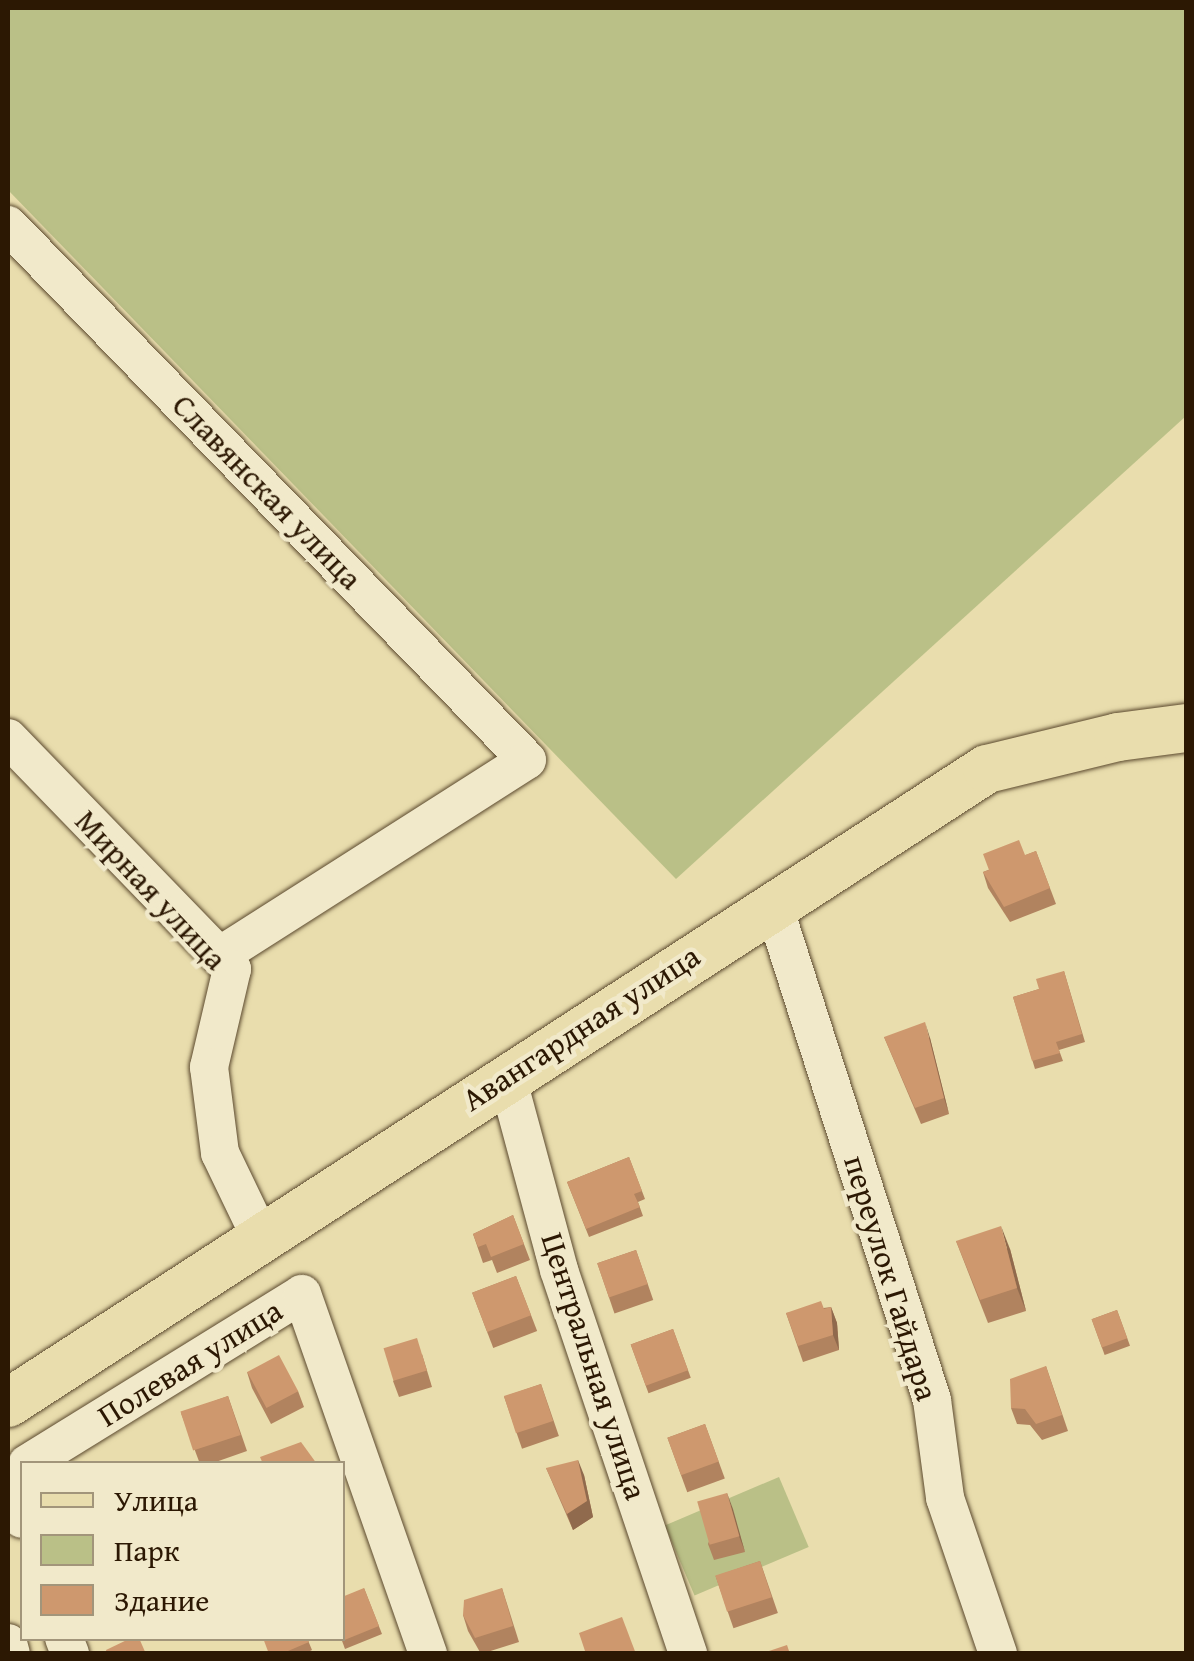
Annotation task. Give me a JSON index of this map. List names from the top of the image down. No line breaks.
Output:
{"streets":{"main road":["Авангардная улица"],"street":["Славянская улица","Мирная улица","переулок Гайдара","Полевая улица","Центральная улица"]},"crossings":[["Славянская улица","Мирная улица"],["Мирная улица","Авангардная улица"],["Авангардная улица","переулок Гайдара"],["Авангардная улица","Центральная улица"]],"legend":["Улица","Парк","Здание"]}
